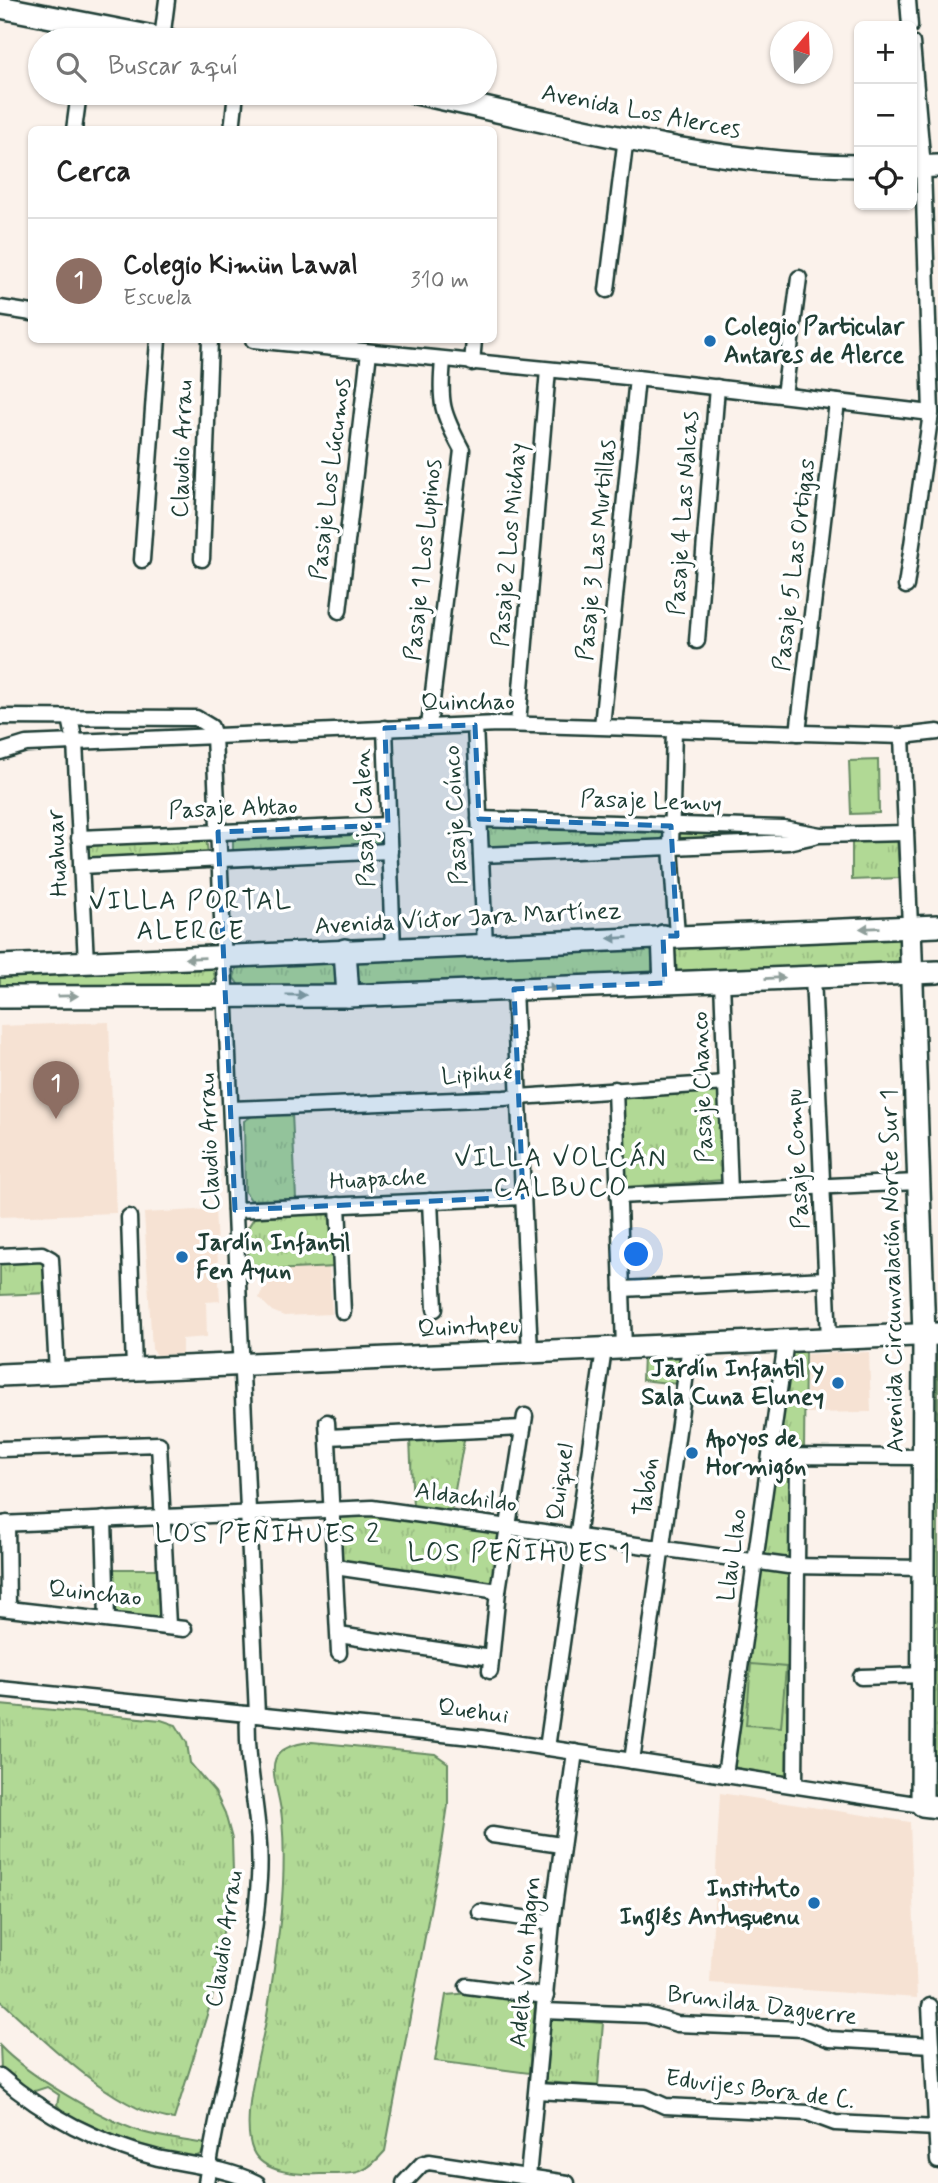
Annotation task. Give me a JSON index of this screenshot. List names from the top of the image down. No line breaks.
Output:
{"streets":{"main road":["Avenida Los Alerces","Avenida Víctor Jara Martínez","Avenida Circunvalación Norte Sur 1","Quintupeu"],"street":["Claudio Arrau","Pasaje Los Lúcumos","Pasaje 4 Las Nalcas","Pasaje 2 Los Michay","Pasaje 3 Las Murtillas","Pasaje 1 Los Lupinos","Pasaje 5 Las Ortigas","Quinchao","Pasaje Lemuy","Pasaje Abtao","Pasaje Coínco","Pasaje Calen","Huahuar","Lipihué","Pasaje Chanco","Pasaje Compu","Huapache","Quiquel","Tabón","Aldachildo","Llau Llao","Quehui","Adela Von Hagrn","Brunilda Daguerre","Eduvijes Bora de C."]},"crossings":[["Claudio Arrau","Quinchao"],["Claudio Arrau","Pasaje Abtao"],["Claudio Arrau","Avenida Víctor Jara Martínez"],["Claudio Arrau","Lipihué"],["Claudio Arrau","Huapache"],["Claudio Arrau","Quintupeu"],["Claudio Arrau","Aldachildo"],["Claudio Arrau","Quehui"],["Pasaje 2 Los Michay","Quinchao"],["Pasaje 3 Las Murtillas","Quinchao"],["Pasaje 1 Los Lupinos","Quinchao"],["Pasaje 5 Las Ortigas","Quinchao"],["Quinchao","Pasaje Coínco"],["Quinchao","Pasaje Calen"],["Quinchao","Huahuar"],["Quinchao","Avenida Circunvalación Norte Sur 1"],["Pasaje Lemuy","Pasaje Coínco"],["Pasaje Lemuy","Avenida Circunvalación Norte Sur 1"],["Pasaje Abtao","Pasaje Calen"],["Pasaje Abtao","Huahuar"],["Pasaje Coínco","Avenida Víctor Jara Martínez"],["Pasaje Calen","Avenida Víctor Jara Martínez"],["Huahuar","Avenida Víctor Jara Martínez"],["Avenida Víctor Jara Martínez","Avenida Circunvalación Norte Sur 1"],["Lipihué","Pasaje Chanco"],["Lipihué","Quiquel"],["Pasaje Compu","Quintupeu"],["Avenida Circunvalación Norte Sur 1","Quintupeu"],["Avenida Circunvalación Norte Sur 1","Aldachildo"],["Avenida Circunvalación Norte Sur 1","Quehui"],["Quintupeu","Quiquel"],["Quintupeu","Tabón"],["Quintupeu","Llau Llao"],["Quiquel","Aldachildo"],["Quiquel","Quehui"],["Tabón","Aldachildo"],["Tabón","Quehui"],["Aldachildo","Llau Llao"],["Llau Llao","Quehui"],["Quehui","Adela Von Hagrn"],["Adela Von Hagrn","Brunilda Daguerre"],["Adela Von Hagrn","Eduvijes Bora de C."]],"districts":["VILLA PORTAL ALERCE","VILLA VOLCÁN CALBUCO","LOS PEÑIHUES 2","LOS PEÑIHUES 1"],"places":["Colegio Particular Antares de Alerce","Jardín Infantil Fen Ayun","Jardín Infantil y Sala Cuna Eluney","Apoyos de Hormigón","Instituto Inglés Antuquenu"],"north":"top","page":{"map_buttons":["+","−"],"search":"Buscar aquí","heading":"Cerca","list":[{"mark":"1","name":"Colegio Kimün Lawal","note":"Escuela","value":"310 m"}],"pins":"1"}}
